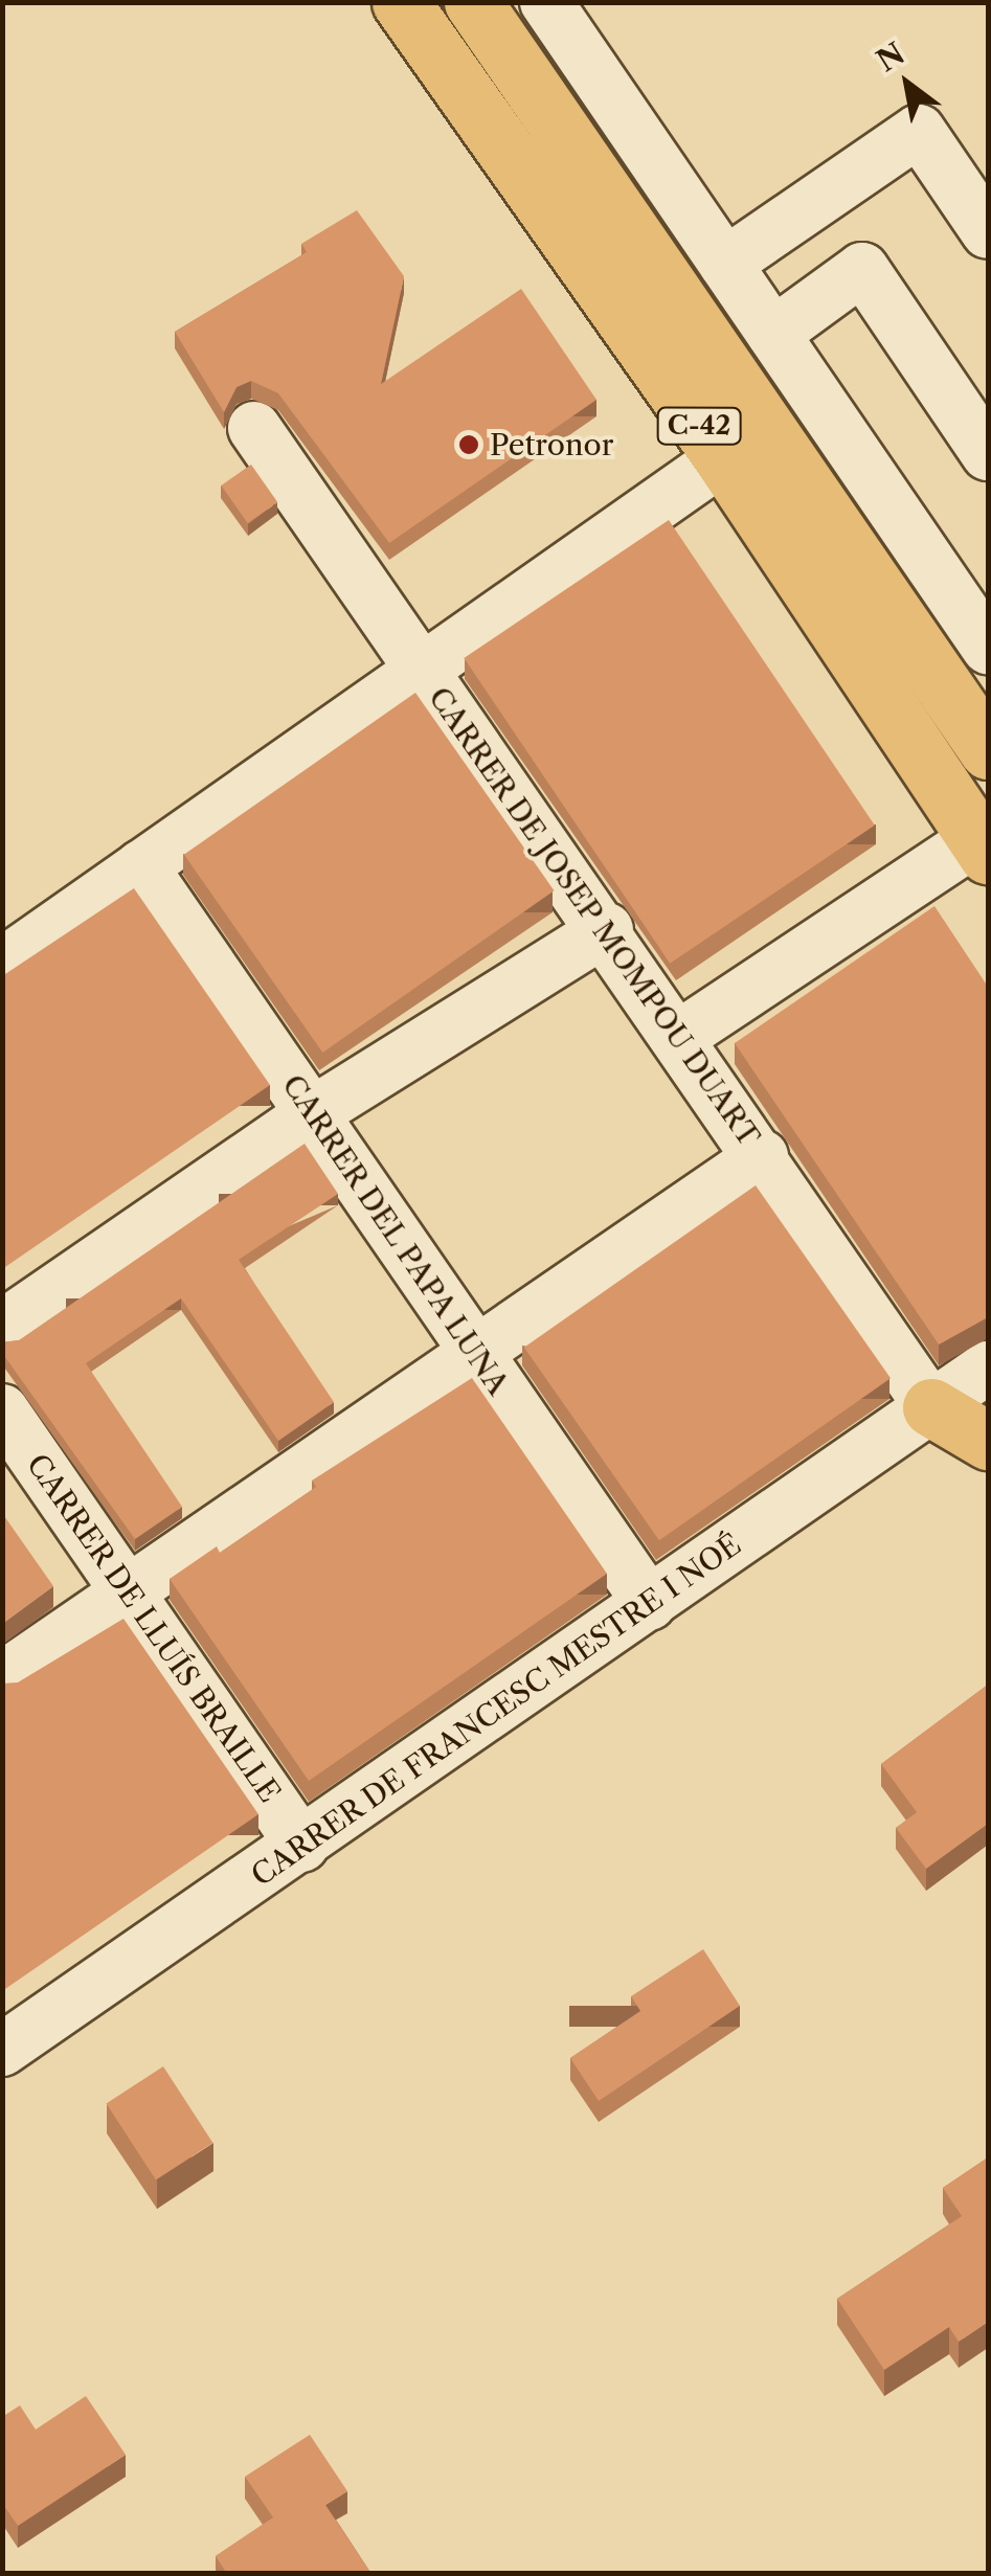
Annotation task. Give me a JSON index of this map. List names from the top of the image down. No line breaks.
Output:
{"streets":{"main road":["C-42"],"street":["CARRER DE JOSEP MOMPOU DUART","CARRER DEL PAPA LUNA","CARRER DE LLUÍS BRAILLE","CARRER DE FRANCESC MESTRE I NOÉ"]},"crossings":[["CARRER DE JOSEP MOMPOU DUART","CARRER DE FRANCESC MESTRE I NOÉ"],["CARRER DEL PAPA LUNA","CARRER DE FRANCESC MESTRE I NOÉ"],["CARRER DE LLUÍS BRAILLE","CARRER DE FRANCESC MESTRE I NOÉ"]],"places":["Petronor"],"north":"top left"}
